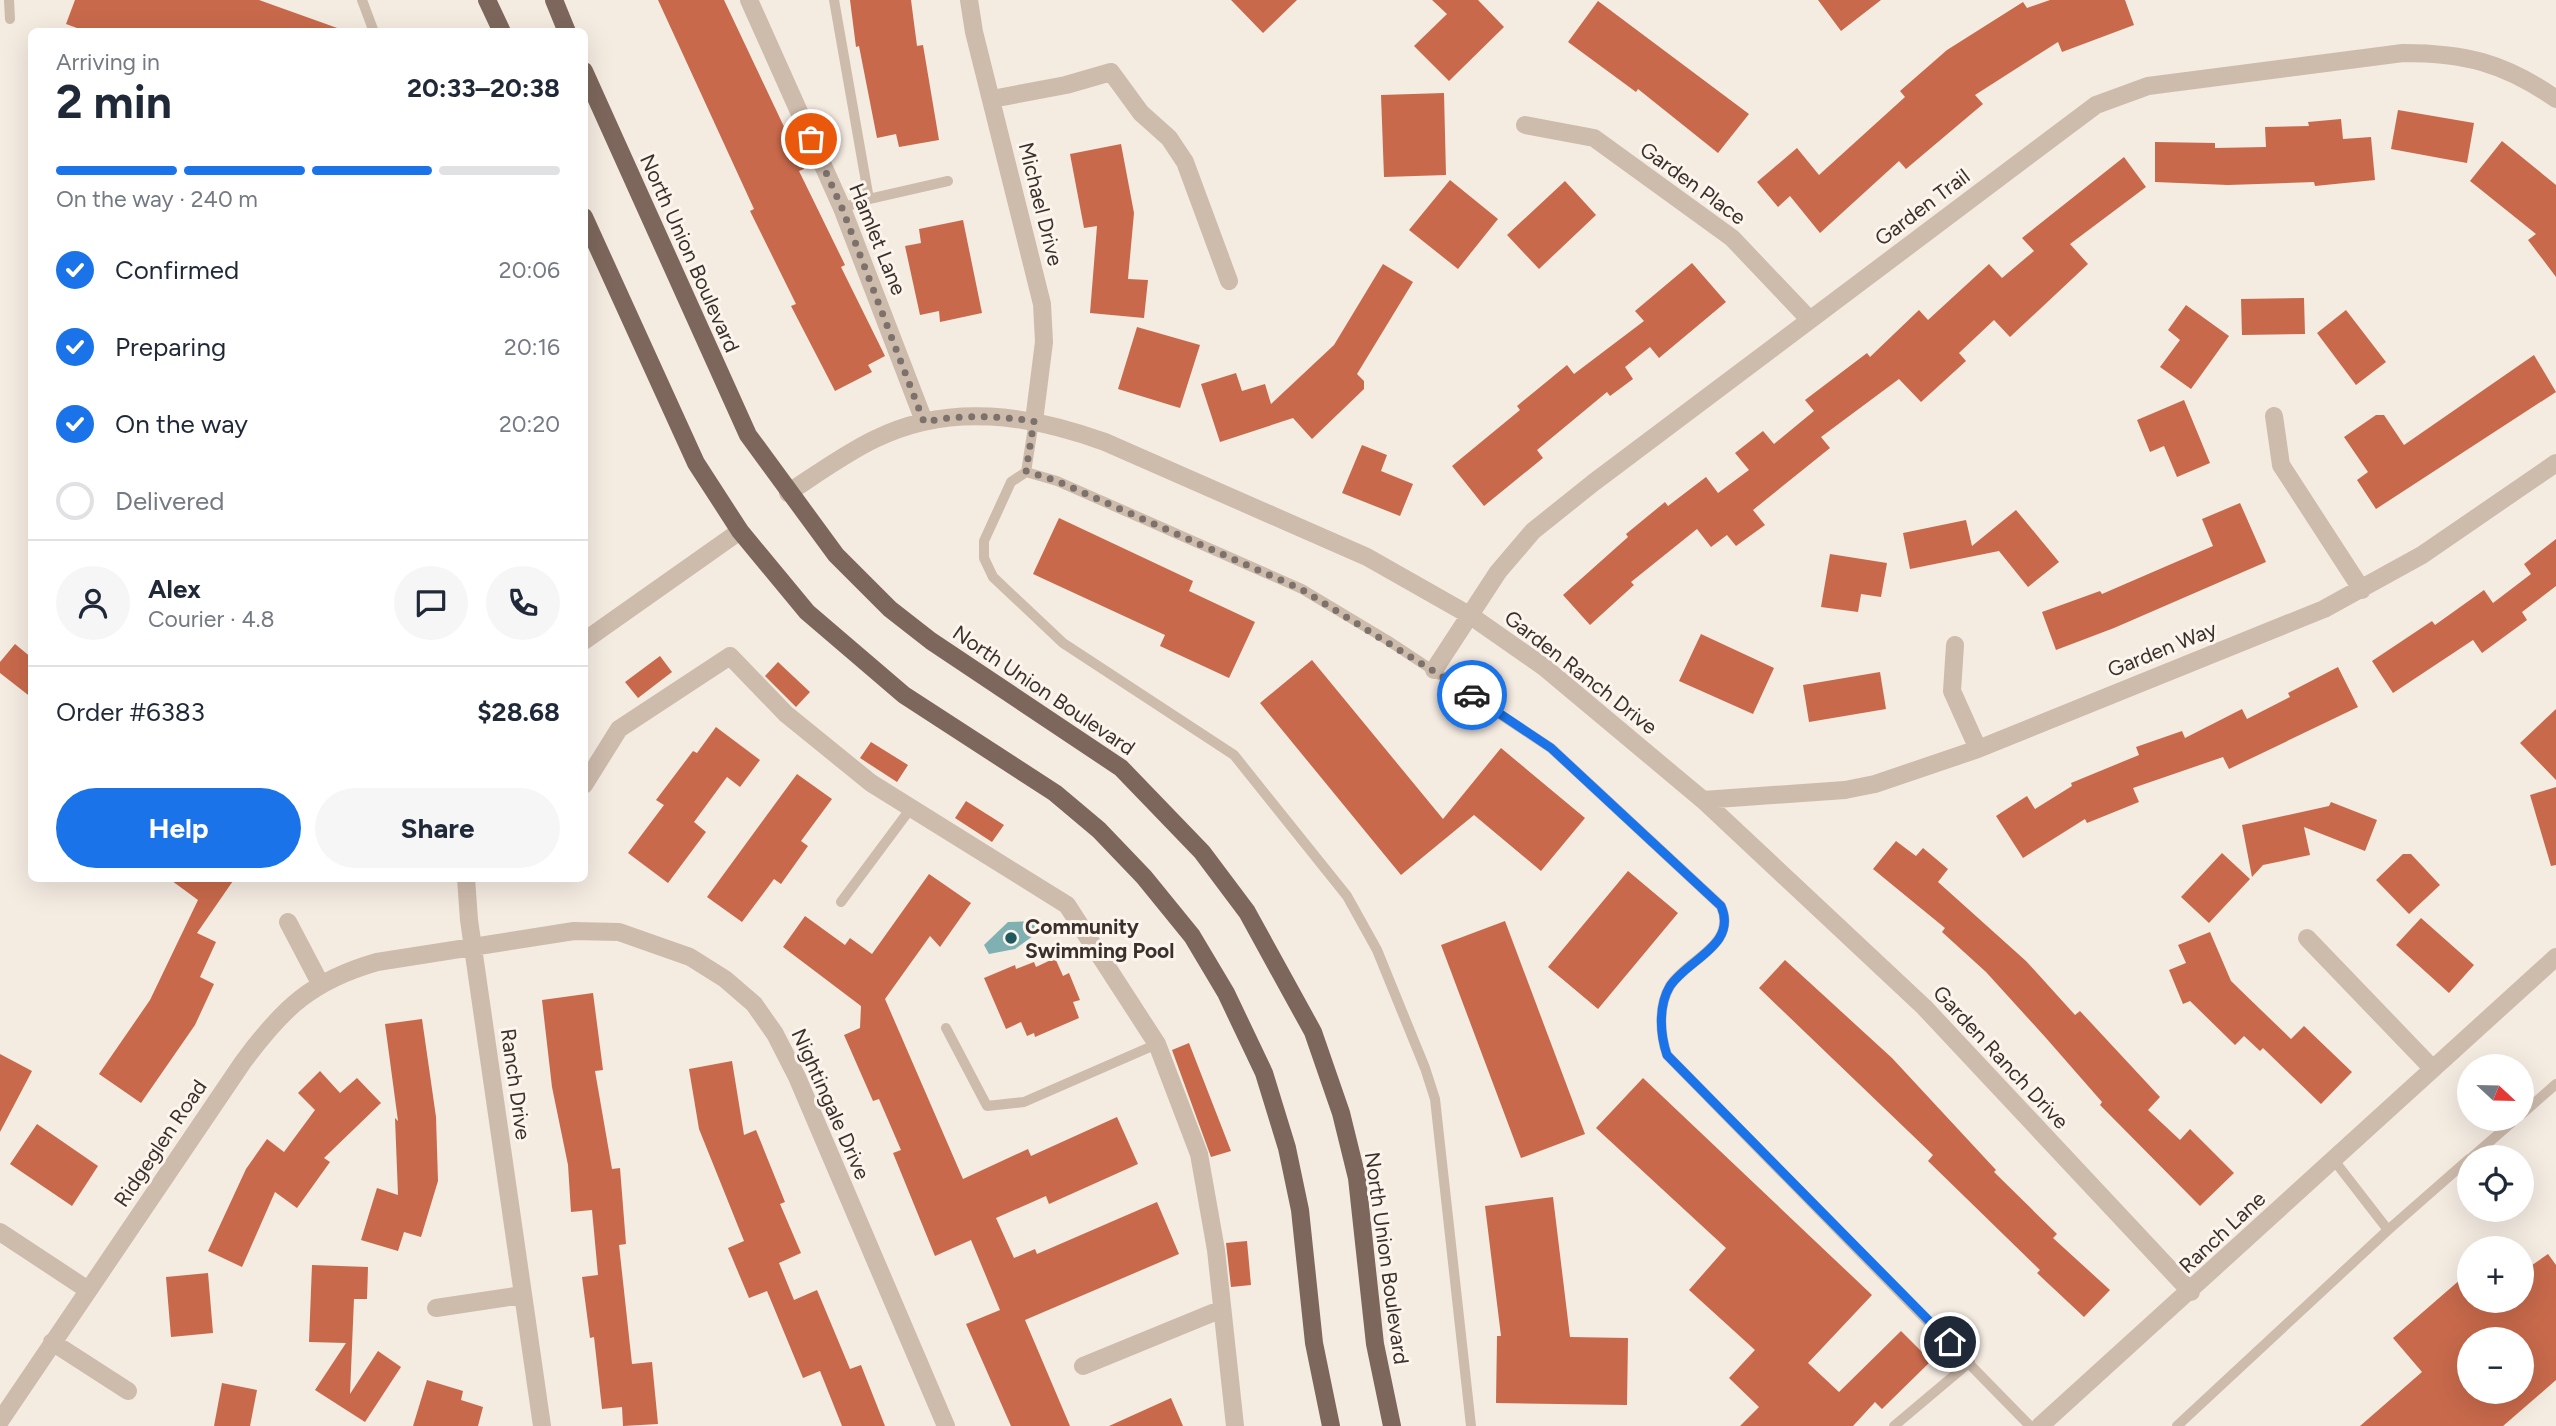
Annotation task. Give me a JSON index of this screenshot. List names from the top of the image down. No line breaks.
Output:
{"streets":{"main road":["North Union Boulevard"],"street":["Garden Place","Michael Drive","Garden Trail","Hamlet Lane","Garden Way","Garden Ranch Drive","Ranch Drive","Nightingale Drive","Ridgeglen Road","Ranch Lane"]},"crossings":[["Garden Place","Garden Trail"],["Michael Drive","Garden Ranch Drive"],["Garden Trail","Garden Ranch Drive"],["Hamlet Lane","Garden Ranch Drive"],["North Union Boulevard","Garden Ranch Drive"],["Garden Way","Garden Ranch Drive"],["Garden Ranch Drive","Ranch Lane"],["Ranch Drive","Nightingale Drive"],["Ranch Drive","Ridgeglen Road"],["Nightingale Drive","Ridgeglen Road"]],"places":["Community Swimming Pool"],"north":"right","page":{"heading":["2 min","Arriving in","20:33–20:38"],"panel":["Alex","Courier · 4.8","Order #6383","$28.68"],"bar":"On the way · 240 m","list":[["Confirmed","20:06"],["Preparing","20:16"],["On the way","20:20"],"Delivered"],"buttons":["Help","Share"],"map_buttons":["+","−"]}}
